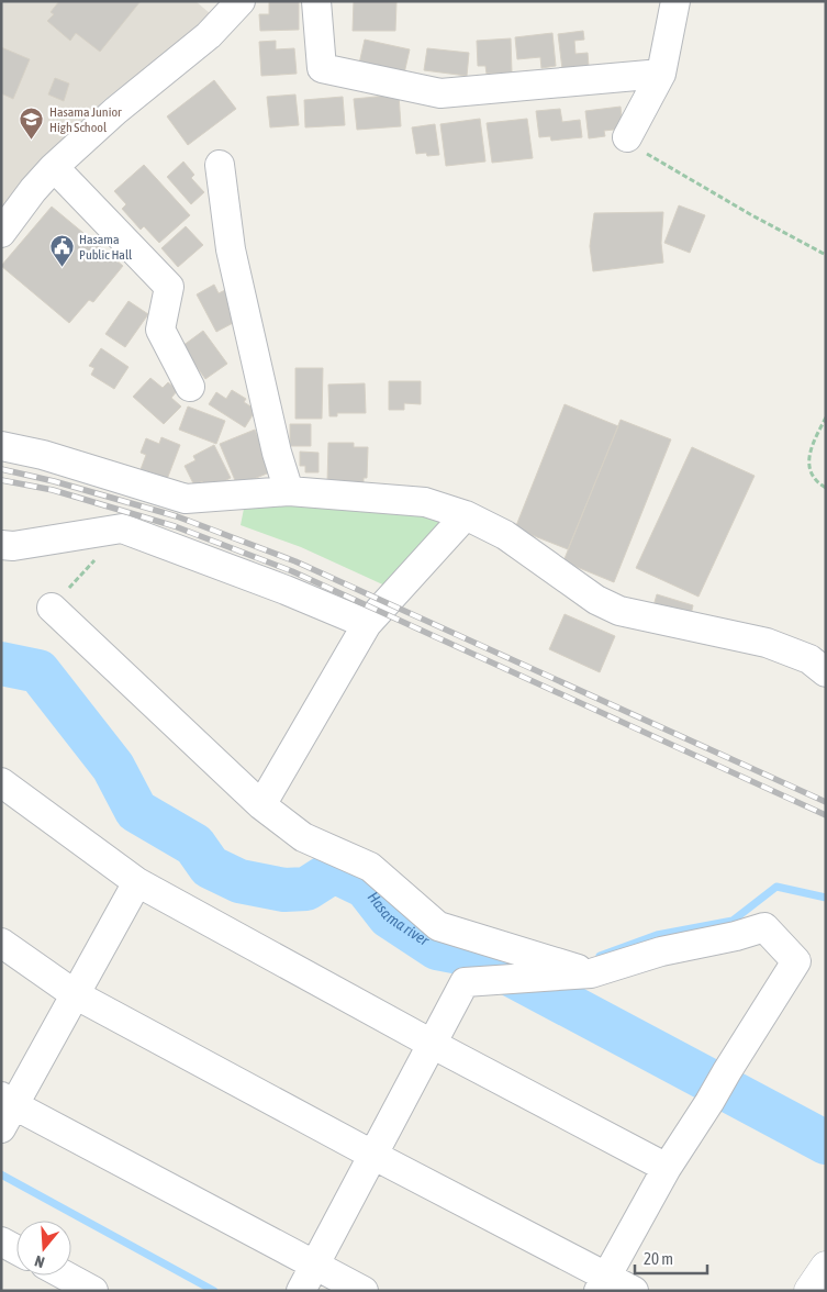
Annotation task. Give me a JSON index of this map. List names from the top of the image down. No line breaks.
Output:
{"water":["Hasama river"],"places":{"school or university":["Hasama Junior High School"],"public building":["Hasama Public Hall"]},"scale_bar":"20 m","north":"bottom"}
